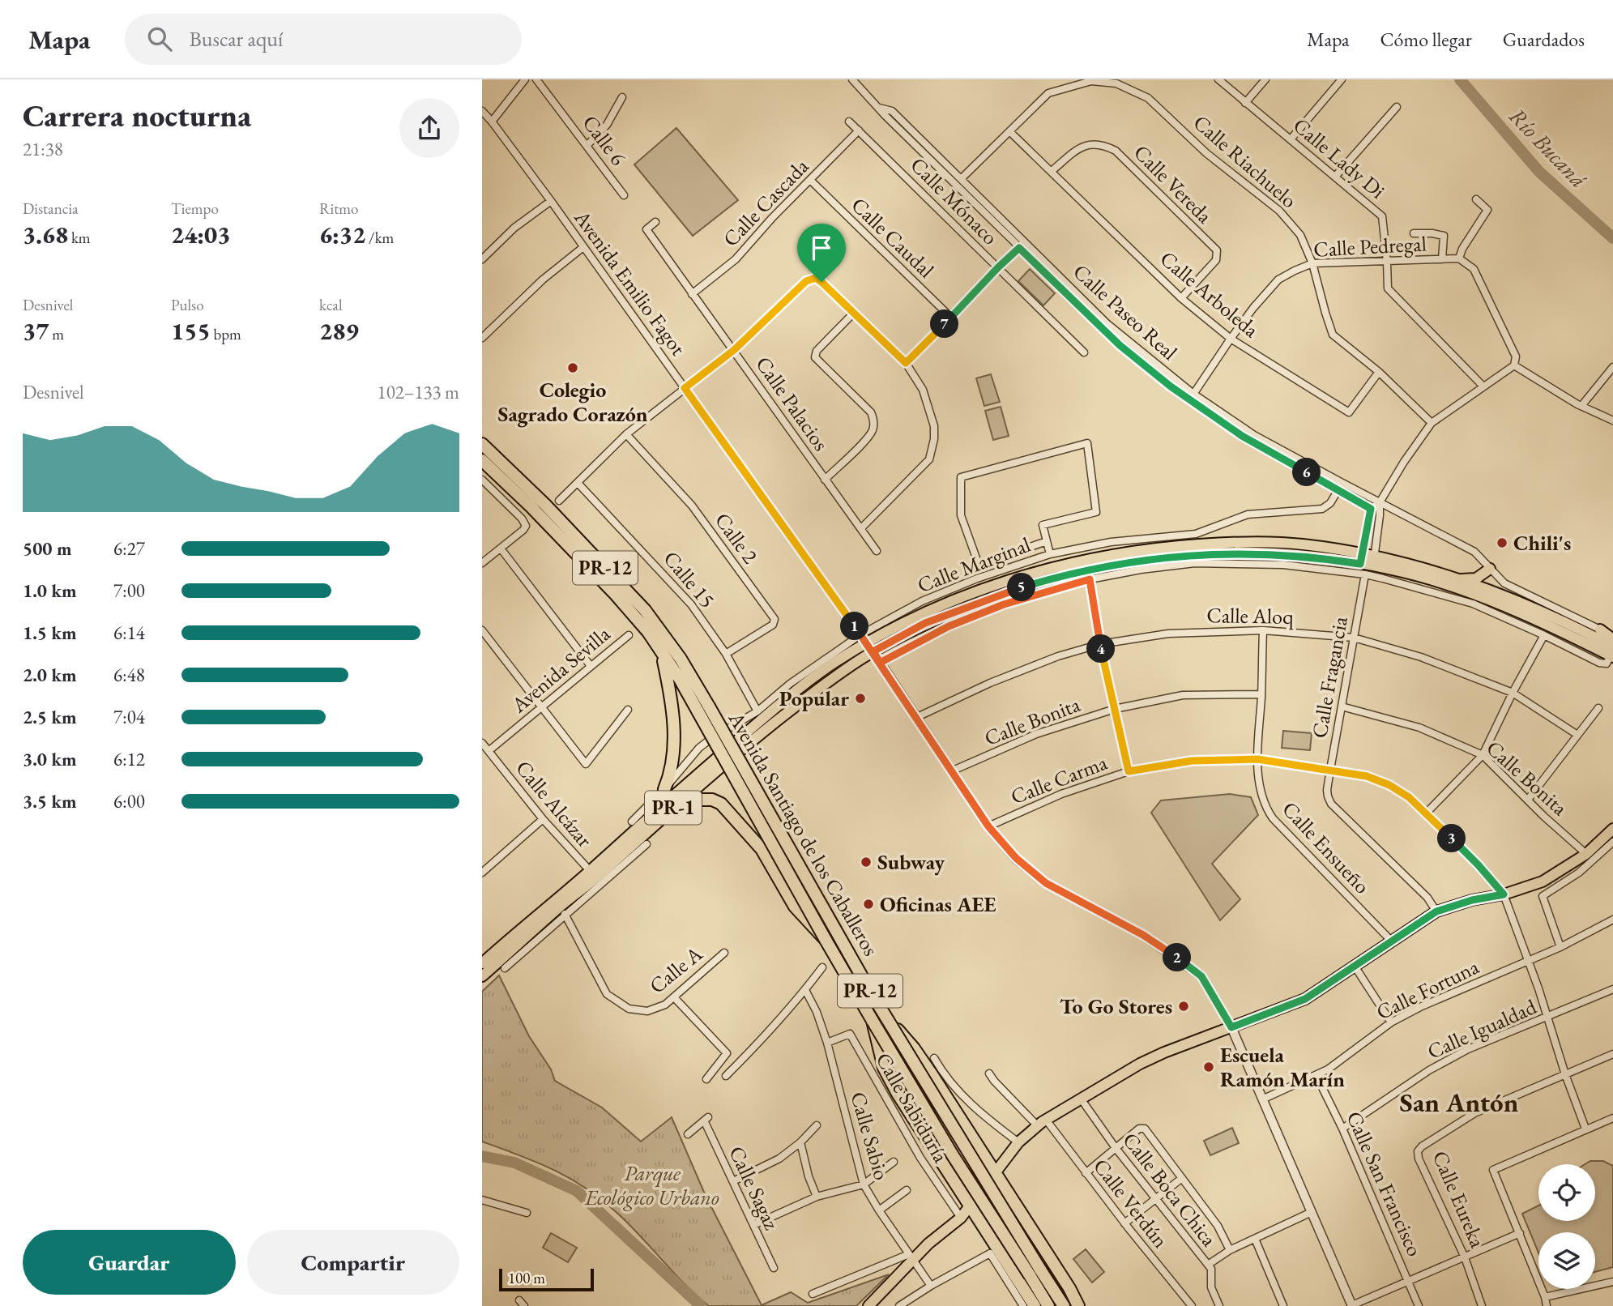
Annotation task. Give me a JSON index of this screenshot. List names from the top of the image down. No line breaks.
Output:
{"streets":{"highway":["PR-12","Avenida Santiago de los Caballeros"],"main road":["PR-1"],"street":["Calle 6","Calle Lady Di","Calle Riachuelo","Calle Vereda","Calle Mónaco","Calle Cascada","Calle Caudal","Calle Pedregal","Avenida Emilio Fagot","Calle Arboleda","Calle Paseo Real","Calle Palacios","Calle 2","Calle Marginal","Calle 15","Calle Aloq","Avenida Sevilla","Calle Fragancia","Calle Bonita","Calle Carma","Calle Alcázar","Calle Ensueño","Calle A","Calle Fortuna","Calle Igualdad","Calle Sabiduría","Calle Sabio","Calle San Francisco","Calle Sagaz","Calle Boca Chica","Calle Eureka","Calle Verdún"]},"crossings":[["Calle Lady Di","Calle Pedregal"],["Calle Riachuelo","Calle Pedregal"],["Calle Riachuelo","Calle Arboleda"],["Calle Riachuelo","Calle Paseo Real"],["Calle Vereda","Calle Arboleda"],["Calle Mónaco","Calle Cascada"],["Calle Cascada","Calle Caudal"],["Calle Cascada","Calle Palacios"],["Calle Pedregal","Calle Arboleda"],["Calle Pedregal","Calle Paseo Real"],["Avenida Emilio Fagot","Calle Marginal"],["Avenida Emilio Fagot","PR-1"],["Calle Paseo Real","Calle Marginal"],["Calle 2","Calle 15"],["Calle Marginal","Calle 15"],["Calle Marginal","PR-1"],["Calle Aloq","Calle Fragancia"],["Calle Aloq","Calle Ensueño"],["Avenida Sevilla","Calle Alcázar"],["Calle Fragancia","Calle Bonita"],["Calle Fragancia","Calle Carma"],["Calle Bonita","Calle Ensueño"],["Calle Carma","Calle Ensueño"],["Calle Alcázar","PR-1"],["Calle Fortuna","Calle San Francisco"],["Calle Igualdad","Calle San Francisco"],["Calle Sabiduría","Calle Sabio"]],"districts":["San Antón"],"water":["Río Bucaná"],"parks":["Parque Ecológico Urbano"],"places":["Colegio Sagrado Corazón","Chili's","Popular","Subway","Oficinas AEE","To Go Stores","Escuela Ramón Marín"],"scale_bar":"100 m","page":{"header":"Mapa","search":"Buscar aquí","nav":["Mapa","Cómo llegar","Guardados"],"heading":["Carrera nocturna","21:38"],"stats":[["Distancia","3.68 km"],["Tiempo","24:03"],["Ritmo","6:32 /km"],["Desnivel","37 m"],["Pulso","155 bpm"],["kcal","289"]],"pins":["7","6","5","1","4","3","2"],"chart":["Desnivel","102–133 m"],"list":[{"name":"500 m","note":"6:27"},{"name":"1.0 km","note":"7:00"},{"name":"1.5 km","note":"6:14"},{"name":"2.0 km","note":"6:48"},{"name":"2.5 km","note":"7:04"},{"name":"3.0 km","note":"6:12"},{"name":"3.5 km","note":"6:00"}],"buttons":["Guardar","Compartir"],"scale":"100 m"}}
